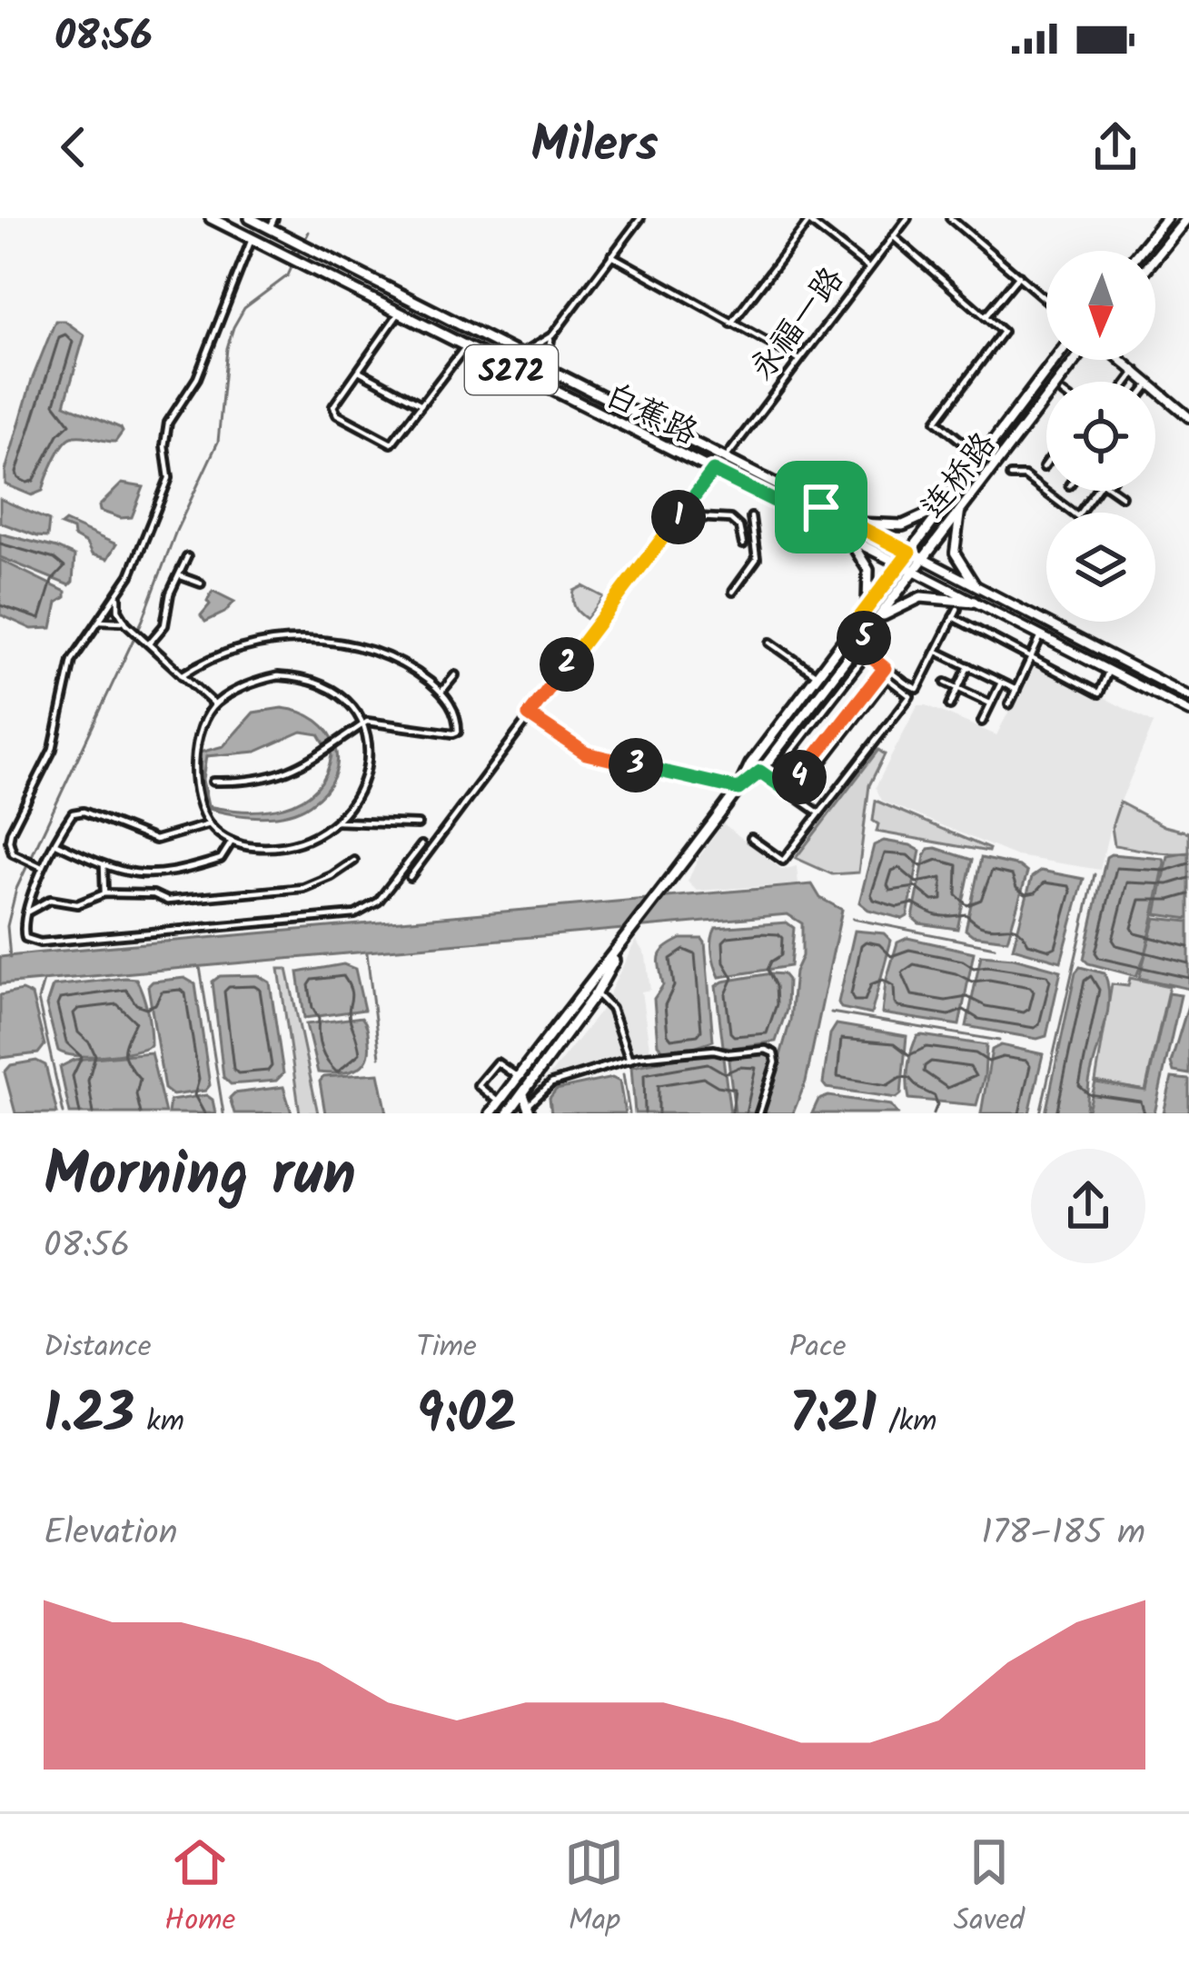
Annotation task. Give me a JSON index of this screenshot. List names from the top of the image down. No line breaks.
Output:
{"streets":{"main road":["S272","白蕉路","连桥路"],"street":["永福一路"]},"crossings":[["永福一路","白蕉路"],["S272","白蕉路"],["S272","连桥路"],["白蕉路","连桥路"]],"north":"bottom","page":{"status":"08:56","header":"Milers","pins":["1","5","2","3","4"],"heading":["Morning run","08:56"],"stats":[["Distance","1.23 km"],["Time","9:02"],["Pace","7:21 /km"]],"chart":["Elevation","178–185 m"],"tabs":["Home","Map","Saved"]}}
